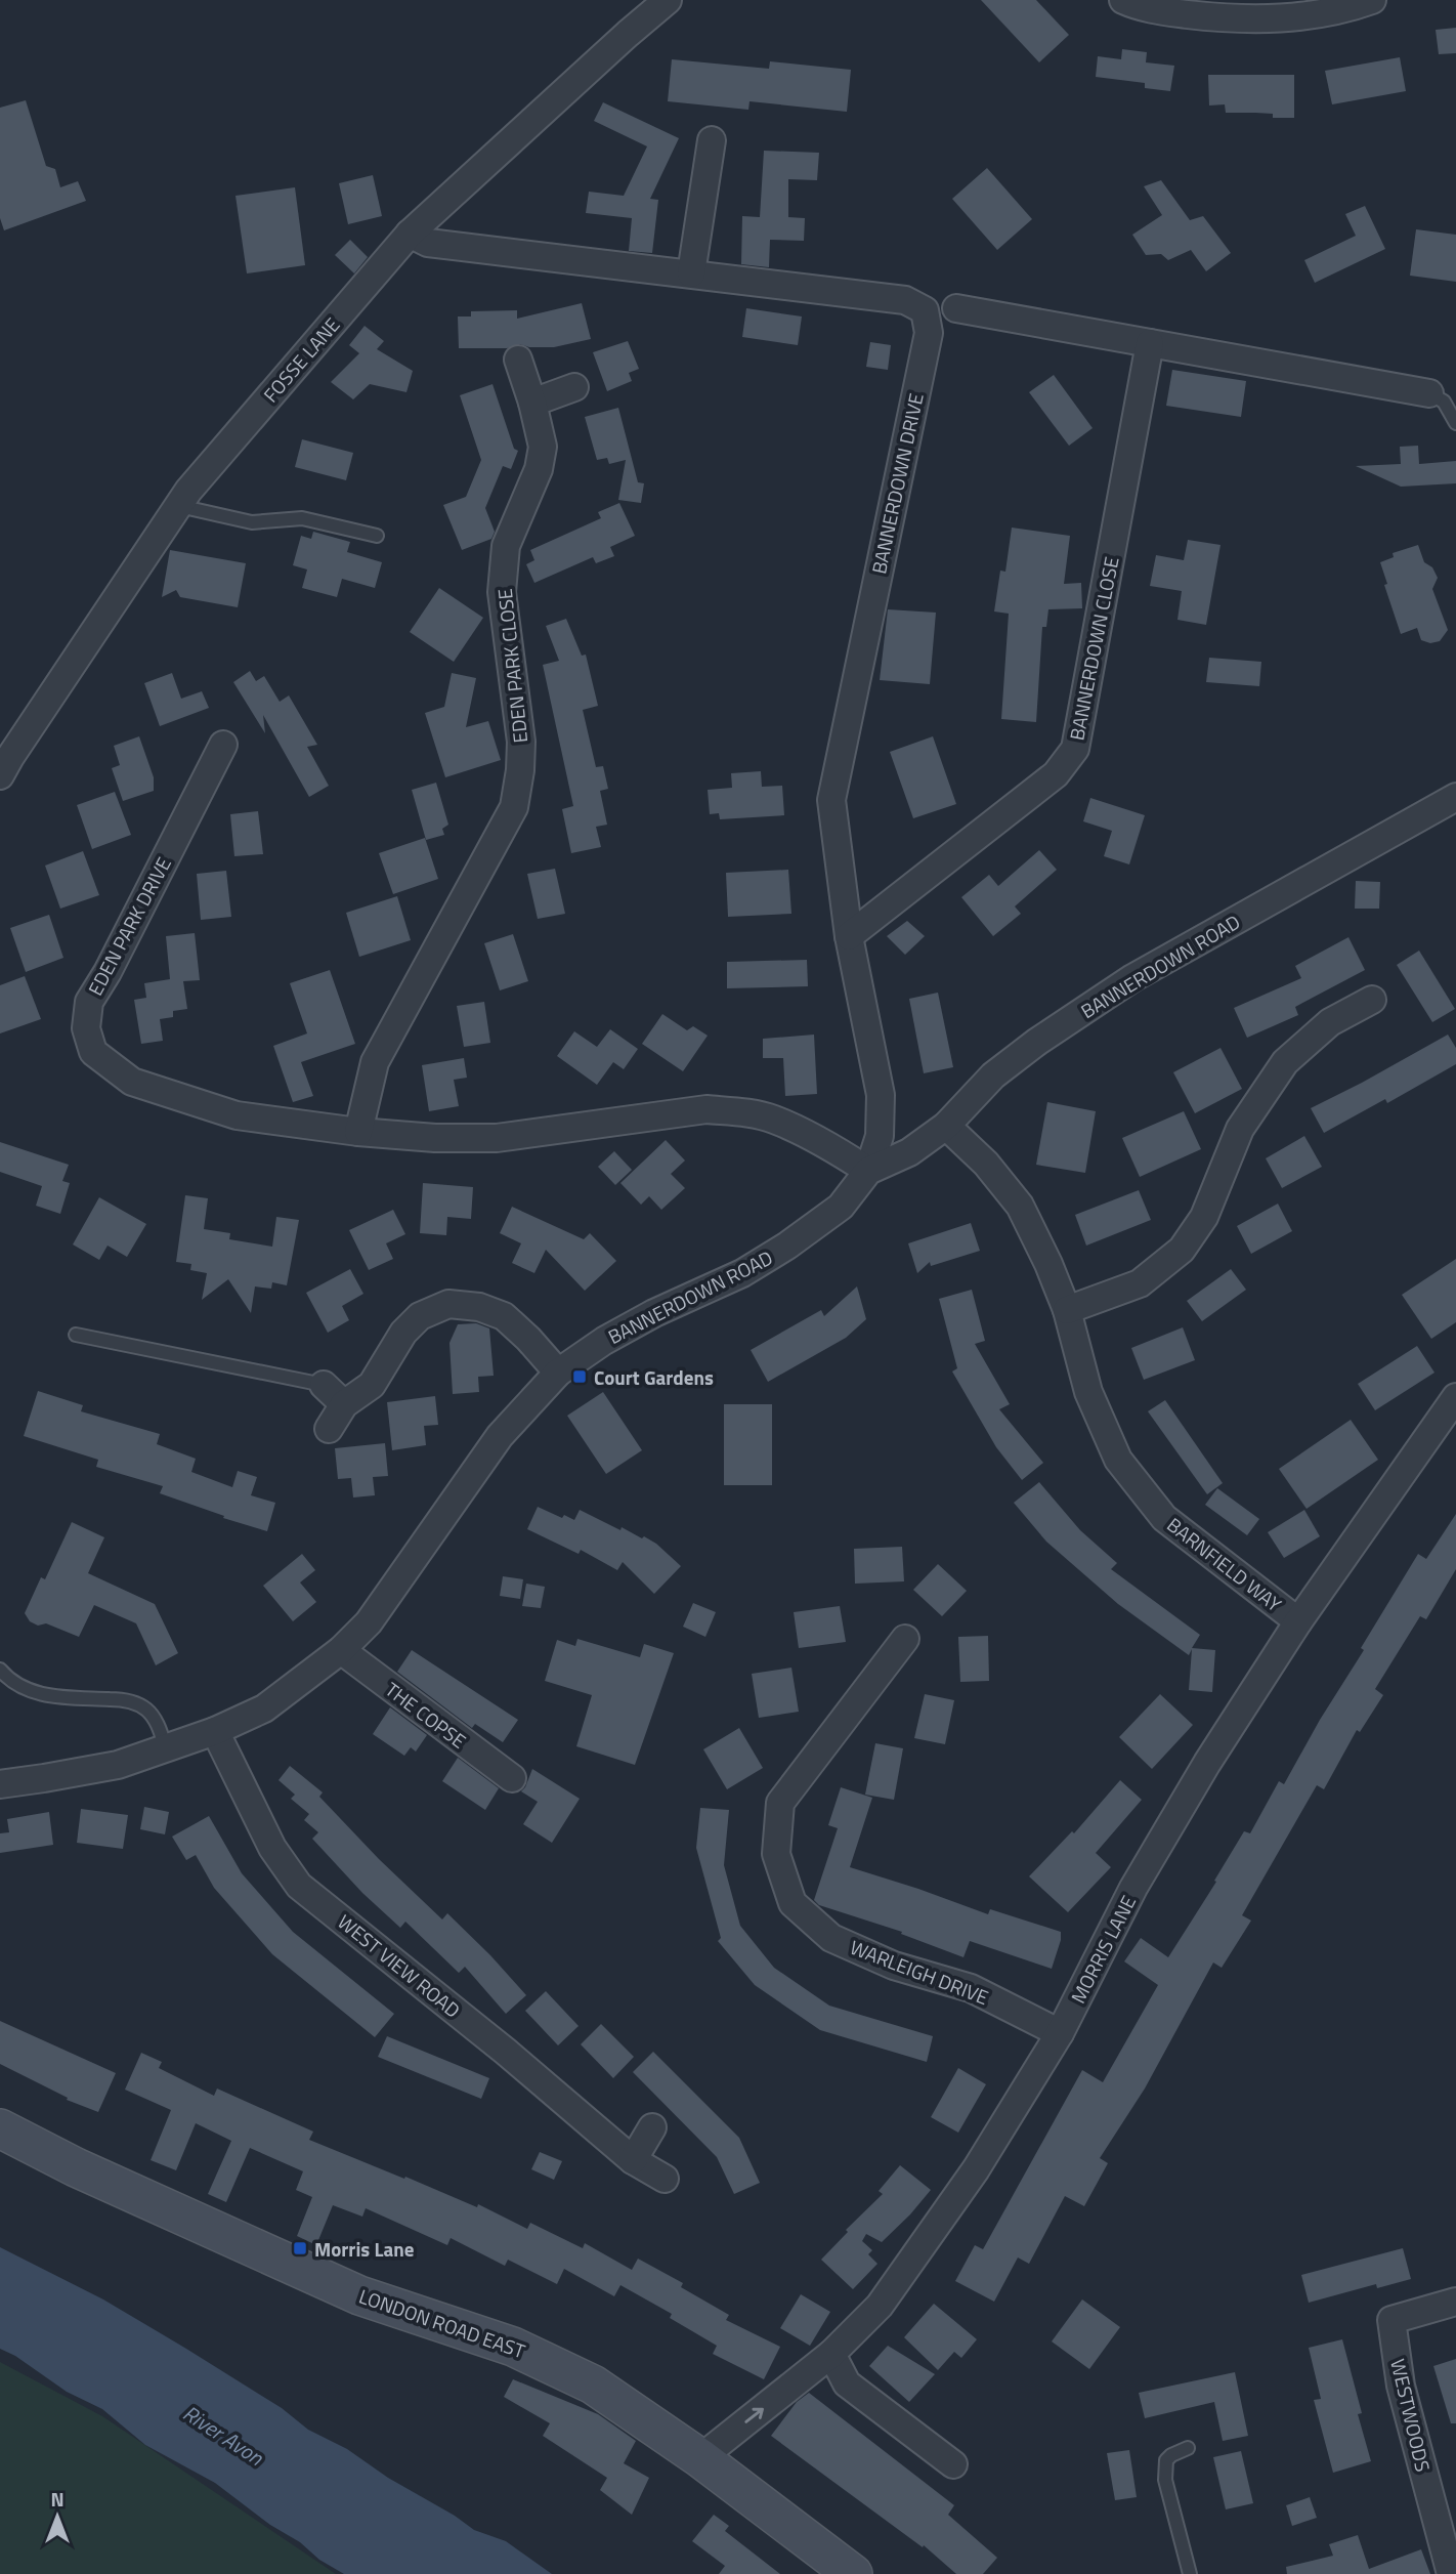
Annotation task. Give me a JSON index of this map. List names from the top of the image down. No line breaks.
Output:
{"streets":{"street":["FOSSE LANE","BANNERDOWN DRIVE","BANNERDOWN CLOSE","EDEN PARK CLOSE","EDEN PARK DRIVE","BANNERDOWN ROAD","BARNFIELD WAY","THE COPSE","MORRIS LANE","WEST VIEW ROAD","WARLEIGH DRIVE","LONDON ROAD EAST","WESTWOODS"]},"crossings":[["FOSSE LANE","BANNERDOWN DRIVE"],["BANNERDOWN DRIVE","BANNERDOWN CLOSE"],["BANNERDOWN DRIVE","EDEN PARK DRIVE"],["BANNERDOWN DRIVE","BANNERDOWN ROAD"],["EDEN PARK CLOSE","EDEN PARK DRIVE"],["EDEN PARK DRIVE","BANNERDOWN ROAD"],["BANNERDOWN ROAD","BARNFIELD WAY"],["BANNERDOWN ROAD","THE COPSE"],["BANNERDOWN ROAD","WEST VIEW ROAD"],["BARNFIELD WAY","MORRIS LANE"],["MORRIS LANE","WARLEIGH DRIVE"],["MORRIS LANE","LONDON ROAD EAST"]],"water":["River Avon"],"places":{"transit":["Court Gardens","Morris Lane"]},"north":"top"}
